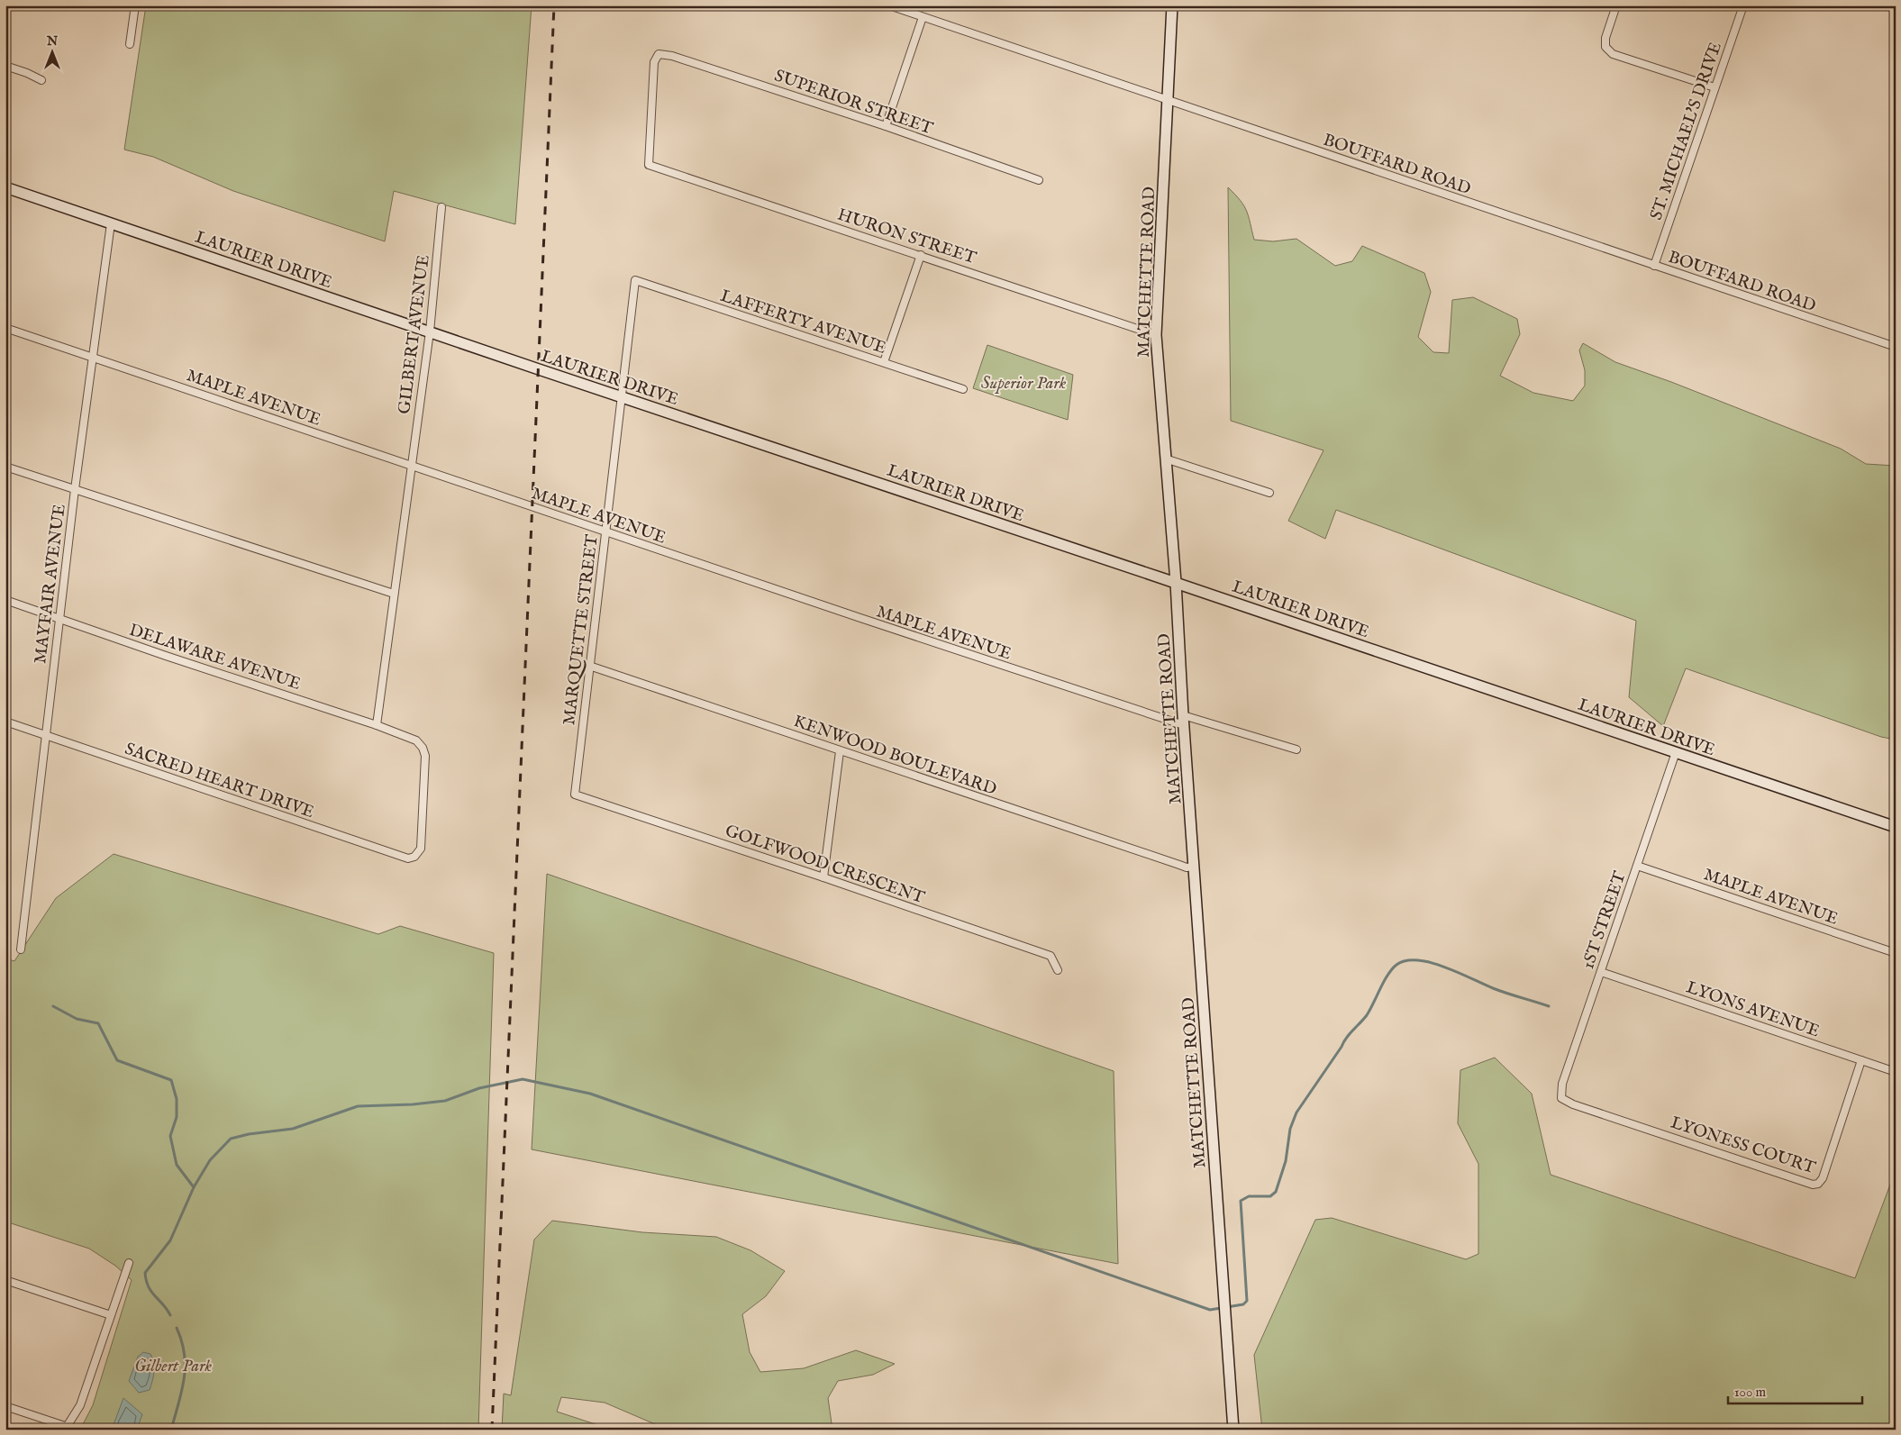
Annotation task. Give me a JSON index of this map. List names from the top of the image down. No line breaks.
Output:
{"streets":{"street":["SUPERIOR STREET","ST. MICHAEL'S DRIVE","BOUFFARD ROAD","HURON STREET","LAURIER DRIVE","MATCHETTE ROAD","LAFFERTY AVENUE","GILBERT AVENUE","MAPLE AVENUE","MAYFAIR AVENUE","MARQUETTE STREET","DELAWARE AVENUE","KENWOOD BOULEVARD","SACRED HEART DRIVE","GOLFWOOD CRESCENT","1ST STREET","LYONS AVENUE","LYONESS COURT"]},"crossings":[["SUPERIOR STREET","HURON STREET"],["ST. MICHAEL'S DRIVE","BOUFFARD ROAD"],["BOUFFARD ROAD","MATCHETTE ROAD"],["HURON STREET","MATCHETTE ROAD"],["LAURIER DRIVE","MATCHETTE ROAD"],["LAURIER DRIVE","GILBERT AVENUE"],["LAURIER DRIVE","MAYFAIR AVENUE"],["LAURIER DRIVE","MARQUETTE STREET"],["LAURIER DRIVE","1ST STREET"],["MATCHETTE ROAD","MAPLE AVENUE"],["MATCHETTE ROAD","KENWOOD BOULEVARD"],["LAFFERTY AVENUE","MARQUETTE STREET"],["GILBERT AVENUE","MAPLE AVENUE"],["GILBERT AVENUE","DELAWARE AVENUE"],["MAPLE AVENUE","MAYFAIR AVENUE"],["MAPLE AVENUE","MARQUETTE STREET"],["MAPLE AVENUE","1ST STREET"],["MAYFAIR AVENUE","DELAWARE AVENUE"],["MAYFAIR AVENUE","SACRED HEART DRIVE"],["MARQUETTE STREET","KENWOOD BOULEVARD"],["MARQUETTE STREET","GOLFWOOD CRESCENT"],["DELAWARE AVENUE","SACRED HEART DRIVE"],["1ST STREET","LYONS AVENUE"],["1ST STREET","LYONESS COURT"],["LYONS AVENUE","LYONESS COURT"]],"parks":["Superior Park","Gilbert Park"],"scale_bar":"100 m","north":"top"}
